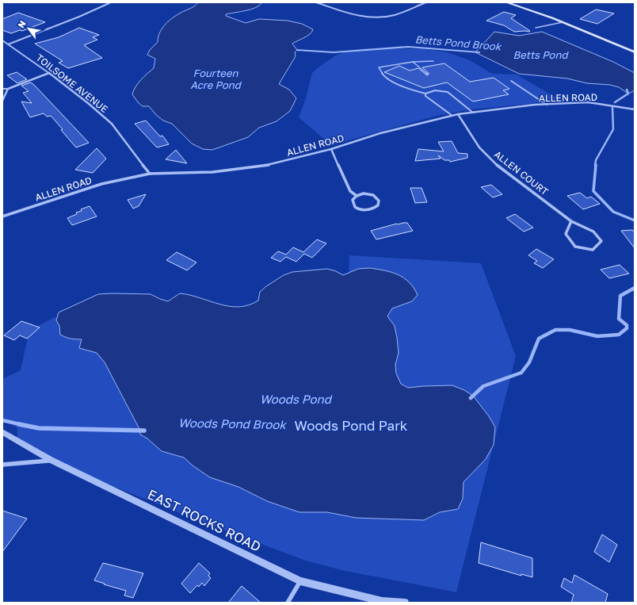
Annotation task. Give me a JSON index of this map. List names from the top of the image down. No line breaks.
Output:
{"streets":{"street":["TOILSOME AVENUE","ALLEN ROAD","ALLEN COURT","EAST ROCKS ROAD"]},"crossings":[["TOILSOME AVENUE","ALLEN ROAD"],["ALLEN ROAD","ALLEN COURT"]],"water":["Betts Pond Brook","Betts Pond","Fourteen Acre Pond","Woods Pond","Woods Pond Brook"],"parks":["Woods Pond Park"],"north":"top left"}
